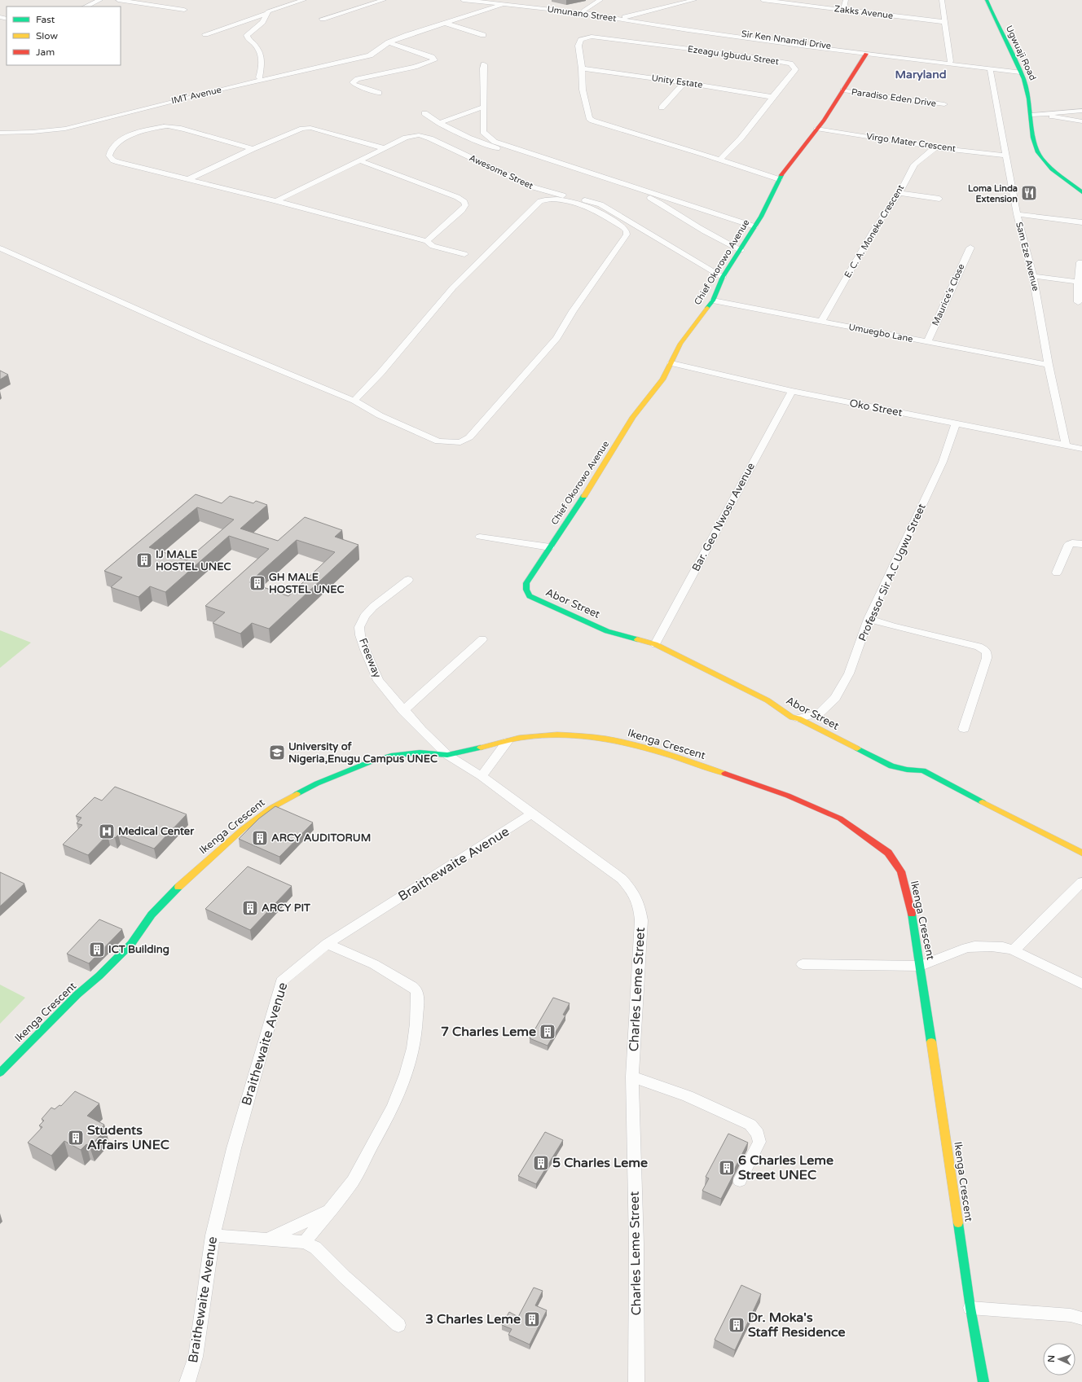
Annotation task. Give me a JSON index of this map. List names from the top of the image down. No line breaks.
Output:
{"streets":{"street":["Zakks Avenue","Umunano Street","Sir Ken Nnamdi Drive","Ugwuaji Road","Ezeagu Igbudu Street","Unity Estate","IMT Avenue","Paradiso Eden Drive","Virgo Mater Crescent","Awesome Street","E. C. A. Moneke Crescent","Sam Eze Avenue","Chief Okorowo Avenue","Maurice's Close","Umuegbo Lane","Oko Street","Bar. Geo Nwosu Avenue","Professor Sir A.C Ugwu Street","Abor Street","Freeway","Ikenga Crescent","Braithewaite Avenue","Charles Leme Street"]},"crossings":[["Umunano Street","Sir Ken Nnamdi Drive"],["Umunano Street","IMT Avenue"],["Sir Ken Nnamdi Drive","Ugwuaji Road"],["Sir Ken Nnamdi Drive","Ezeagu Igbudu Street"],["Sir Ken Nnamdi Drive","Sam Eze Avenue"],["Sir Ken Nnamdi Drive","Chief Okorowo Avenue"],["Ezeagu Igbudu Street","Unity Estate"],["Paradiso Eden Drive","Chief Okorowo Avenue"],["Virgo Mater Crescent","E. C. A. Moneke Crescent"],["Virgo Mater Crescent","Sam Eze Avenue"],["Virgo Mater Crescent","Chief Okorowo Avenue"],["Awesome Street","Chief Okorowo Avenue"],["E. C. A. Moneke Crescent","Umuegbo Lane"],["Sam Eze Avenue","Umuegbo Lane"],["Sam Eze Avenue","Oko Street"],["Chief Okorowo Avenue","Umuegbo Lane"],["Chief Okorowo Avenue","Oko Street"],["Chief Okorowo Avenue","Abor Street"],["Maurice's Close","Umuegbo Lane"],["Oko Street","Bar. Geo Nwosu Avenue"],["Oko Street","Professor Sir A.C Ugwu Street"],["Bar. Geo Nwosu Avenue","Abor Street"],["Professor Sir A.C Ugwu Street","Abor Street"],["Freeway","Charles Leme Street"],["Ikenga Crescent","Charles Leme Street"],["Braithewaite Avenue","Charles Leme Street"]],"districts":["Maryland"],"places":{"restaurant":["Loma Linda Extension"],"building":["IJ MALE HOSTEL UNEC","GH MALE HOSTEL UNEC","ARCY AUDITORUM","ARCY PIT","ICT Building","7 Charles Leme","Students Affairs UNEC","5 Charles Leme","6 Charles Leme Street UNEC","3 Charles Leme","Dr. Moka's Staff Residence"],"school or university":["University of Nigeria,Enugu Campus UNEC"],"hospital":["Medical Center"]},"legend":["Fast","Slow","Jam"],"north":"left"}
